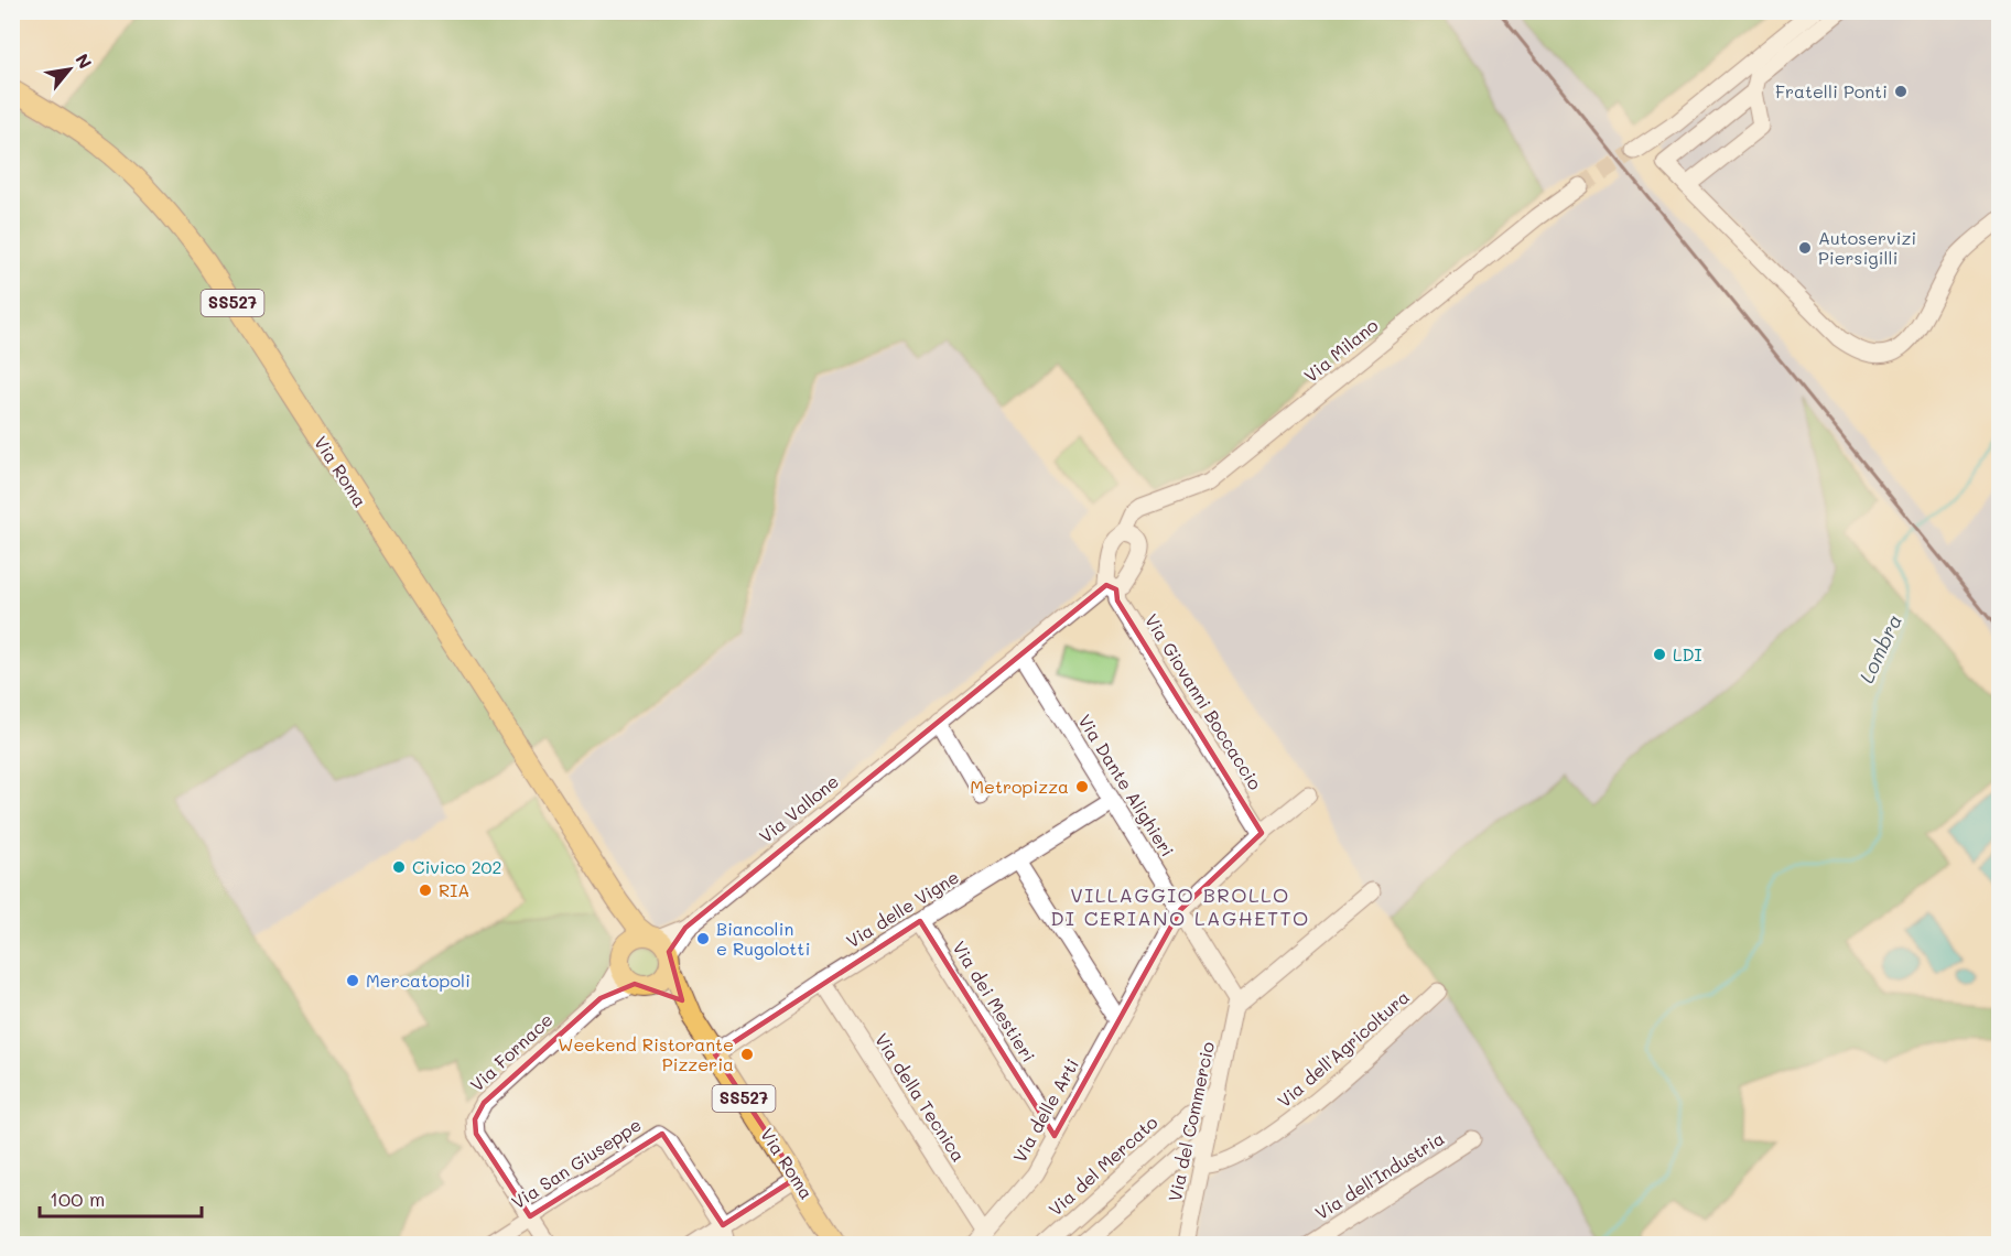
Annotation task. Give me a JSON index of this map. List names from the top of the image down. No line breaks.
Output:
{"streets":{"main road":["SS527","Via Roma"],"street":["Via Milano","Via Giovanni Boccaccio","Via Dante Alighieri","Via Vallone","Via delle Vigne","Via dei Mestieri","Via dell'Agricoltura","Via Fornace","Via della Tecnica","Via delle Arti","Via del Commercio","Via San Giuseppe","Via del Mercato","Via dell'Industria"]},"crossings":[["SS527","Via Roma"],["SS527","Via Vallone"],["SS527","Via Fornace"],["Via Milano","Via Giovanni Boccaccio"],["Via Roma","Via Vallone"],["Via Roma","Via delle Vigne"],["Via Roma","Via Fornace"],["Via Giovanni Boccaccio","Via delle Arti"],["Via Dante Alighieri","Via Vallone"],["Via Dante Alighieri","Via delle Vigne"],["Via Dante Alighieri","Via delle Arti"],["Via Dante Alighieri","Via del Commercio"],["Via Vallone","Via Fornace"],["Via delle Vigne","Via dei Mestieri"],["Via delle Vigne","Via della Tecnica"],["Via dei Mestieri","Via delle Arti"],["Via dell'Agricoltura","Via del Commercio"],["Via Fornace","Via San Giuseppe"],["Via della Tecnica","Via delle Arti"],["Via del Commercio","Via del Mercato"]],"districts":["VILLAGGIO BROLLO DI CERIANO LAGHETTO"],"water":["Lombra"],"places":["Fratelli Ponti","Autoservizi Piersigilli","LDI","Metropizza","Civico 202","RIA","Biancolin e Rugolotti","Mercatopoli","Weekend Ristorante Pizzeria"],"scale_bar":"100 m","north":"top right"}
